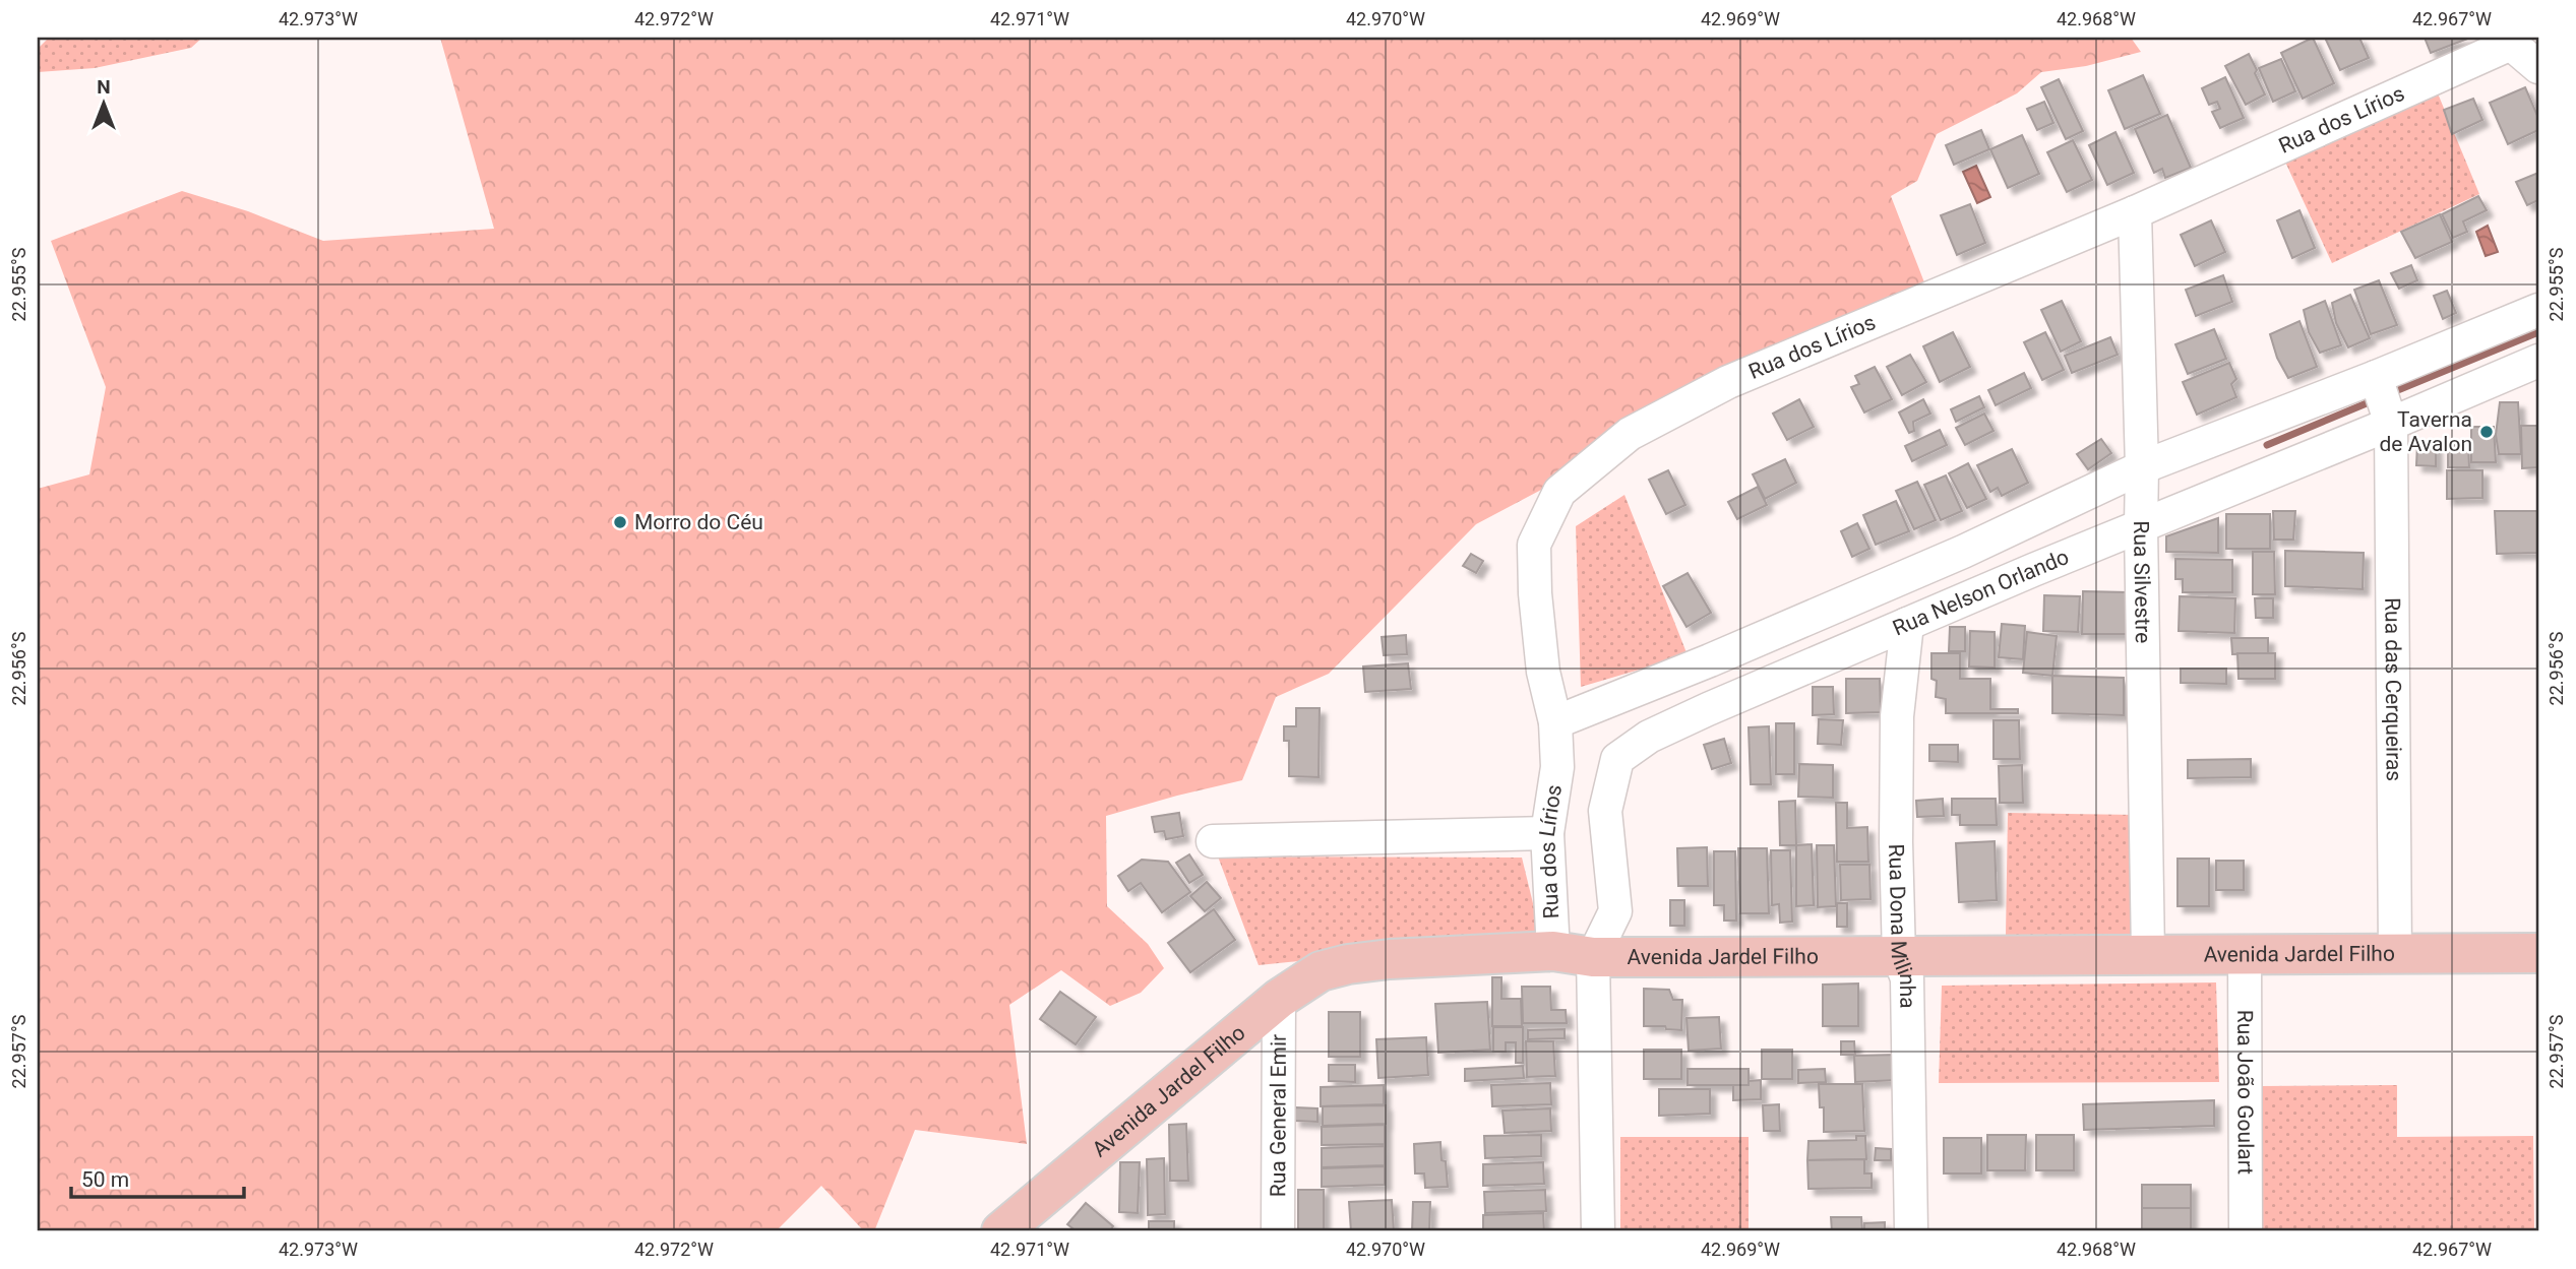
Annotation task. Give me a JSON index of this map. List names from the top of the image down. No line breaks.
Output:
{"streets":{"main road":["Avenida Jardel Filho"],"street":["Rua dos Lírios","Rua Silvestre","Rua Nelson Orlando","Rua das Cerqueiras","Rua Dona Milinha","Rua João Goulart","Rua General Emir"]},"crossings":[["Rua dos Lírios","Rua Silvestre"],["Rua dos Lírios","Rua Nelson Orlando"],["Rua dos Lírios","Avenida Jardel Filho"],["Rua Silvestre","Rua Nelson Orlando"],["Rua Silvestre","Avenida Jardel Filho"],["Rua Nelson Orlando","Rua das Cerqueiras"],["Rua Nelson Orlando","Rua Dona Milinha"],["Rua Nelson Orlando","Avenida Jardel Filho"],["Rua das Cerqueiras","Avenida Jardel Filho"],["Rua Dona Milinha","Avenida Jardel Filho"],["Avenida Jardel Filho","Rua João Goulart"],["Avenida Jardel Filho","Rua General Emir"]],"places":["Taverna de Avalon","Morro do Céu"],"scale_bar":"50 m","north":"top","coordinates":["42.973°W","42.972°W","42.971°W","42.970°W","42.969°W","42.968°W","42.967°W","22.955°S","22.956°S","22.957°S"]}
